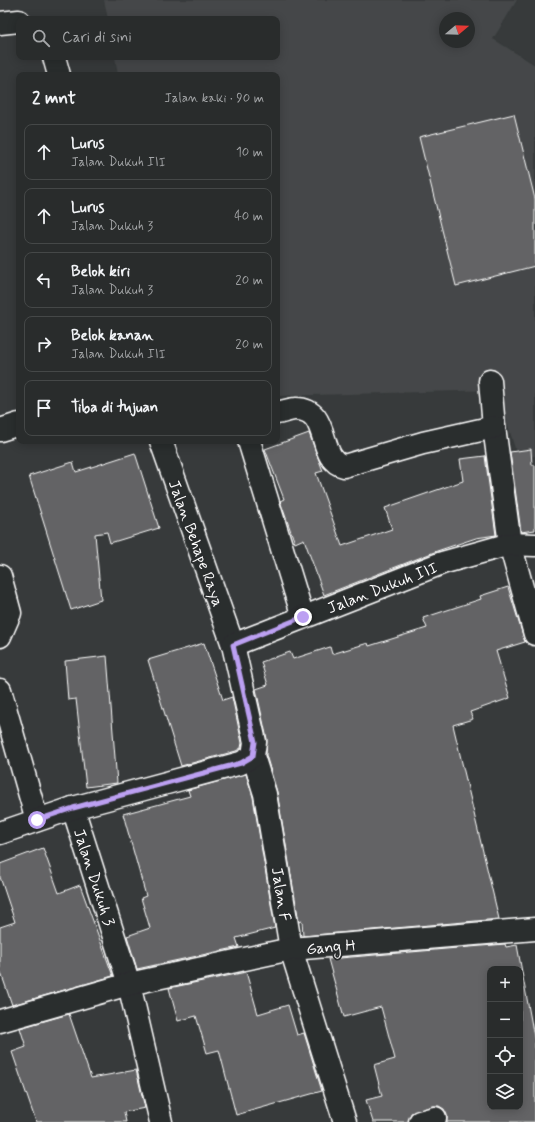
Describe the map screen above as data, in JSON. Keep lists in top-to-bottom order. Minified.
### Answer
{"streets":{"street":["Jalan Behape Raya","Jalan Dukuh III","Jalan Dukuh 3","Jalan F","Gang H"]},"crossings":[["Jalan Behape Raya","Jalan Dukuh III"],["Jalan Dukuh 3","Jalan F"],["Jalan Dukuh 3","Gang H"],["Jalan F","Gang H"]],"north":"right","page":{"search":"Cari di sini","heading":["2 mnt","Jalan kaki · 90 m"],"list":[["Lurus","Jalan Dukuh III","10 m"],["Lurus","Jalan Dukuh 3","40 m"],["Belok kiri","Jalan Dukuh 3","20 m"],["Belok kanan","Jalan Dukuh III","20 m"],"Tiba di tujuan"],"map_buttons":["+","−"]}}
